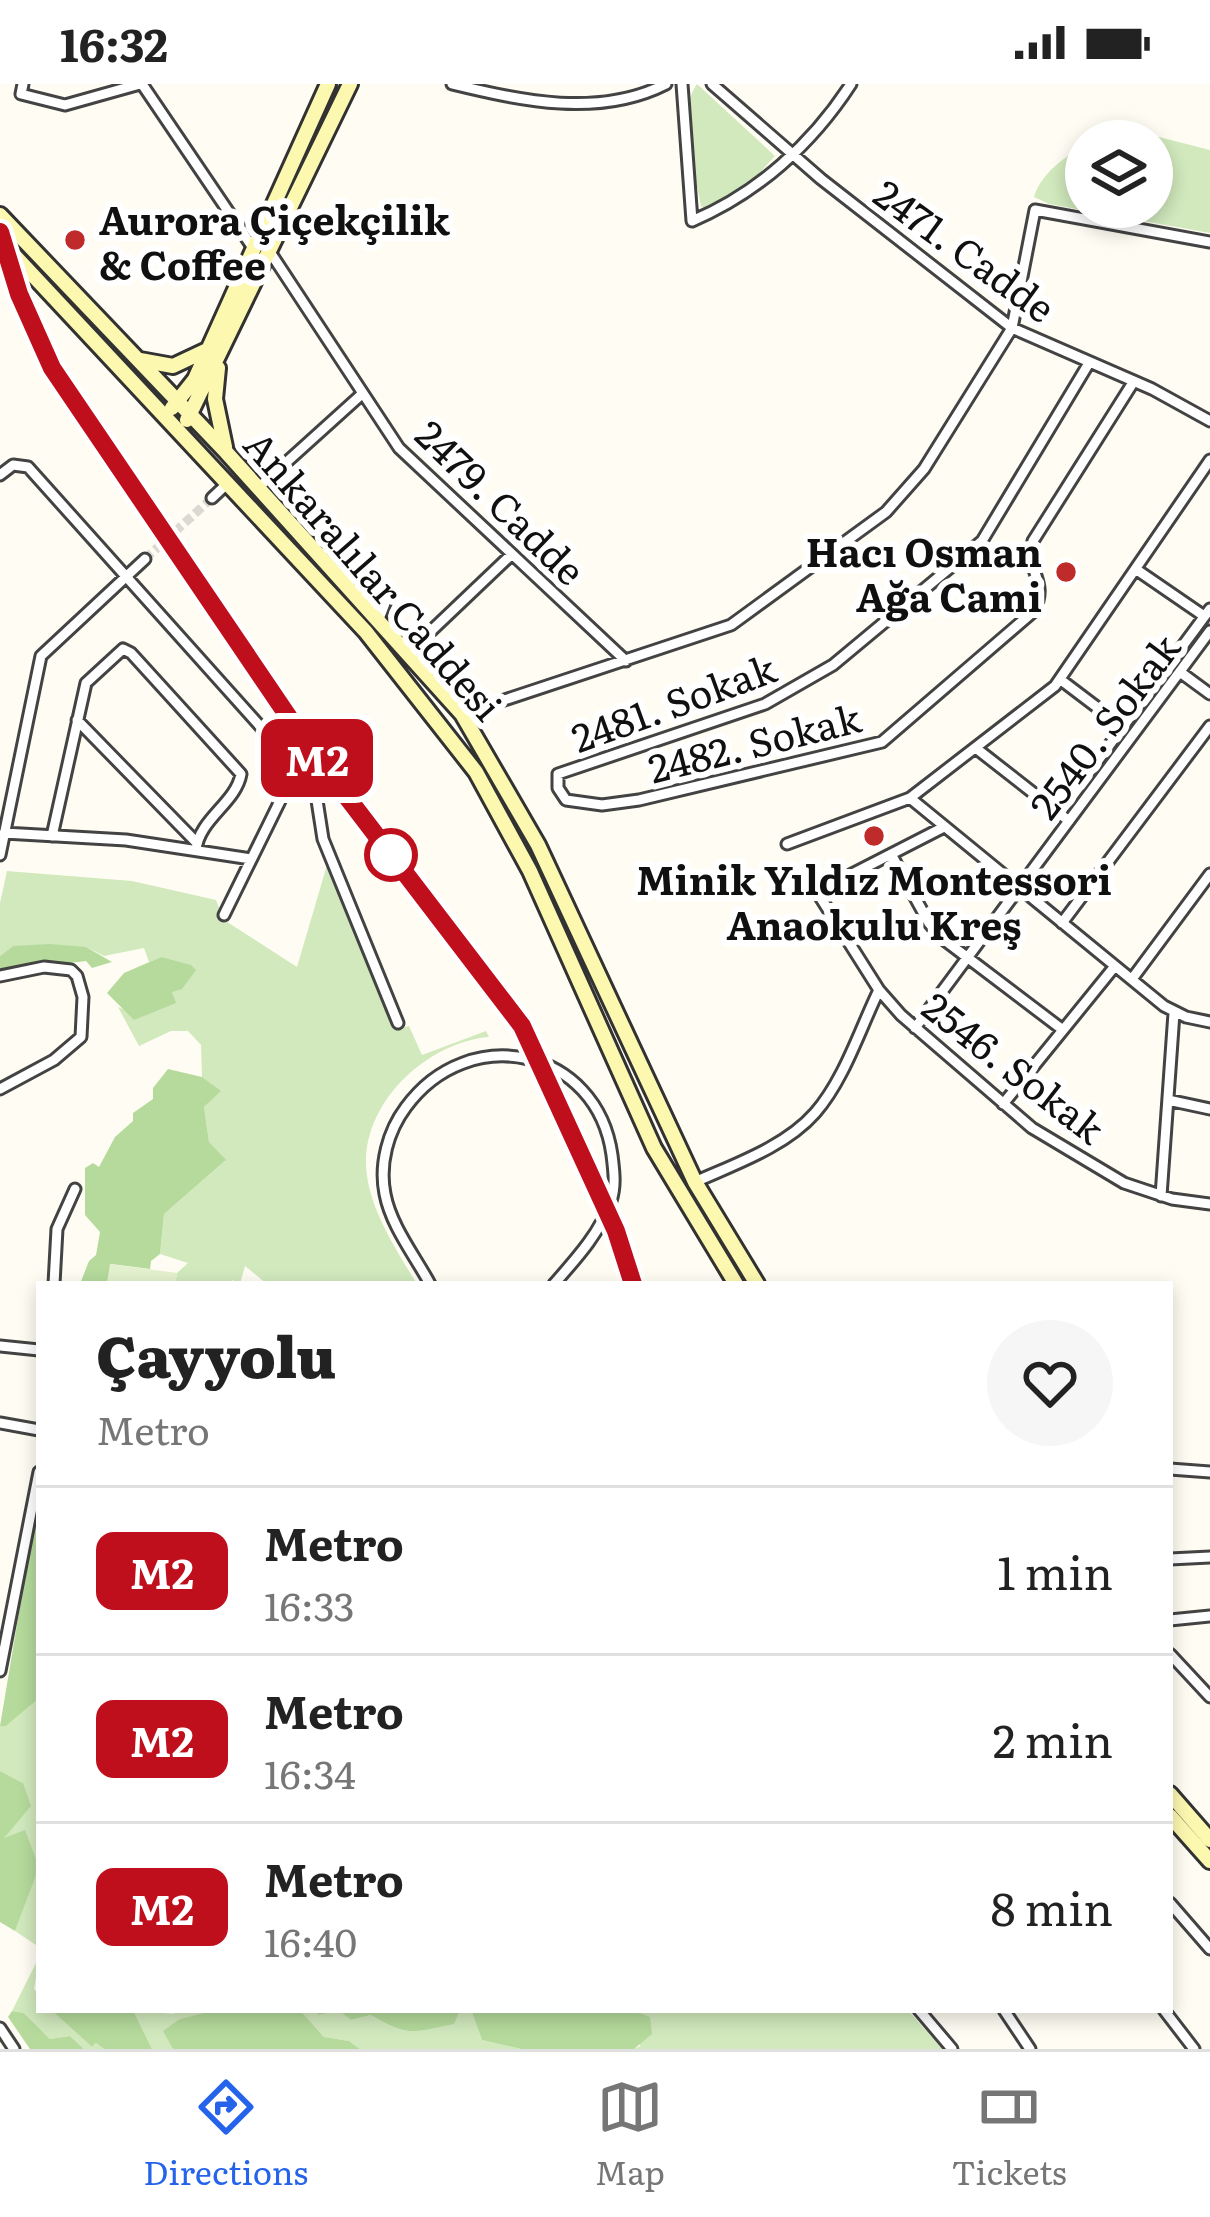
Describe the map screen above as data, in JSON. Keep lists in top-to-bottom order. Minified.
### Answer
{"streets":{"main road":["Ankaralılar Caddesi"],"street":["2471. Cadde","2479. Cadde","2481. Sokak","2540. Sokak","2482. Sokak","2546. Sokak"]},"crossings":[["2471. Cadde","2481. Sokak"],["2471. Cadde","2482. Sokak"],["2481. Sokak","2482. Sokak"],["2540. Sokak","2546. Sokak"]],"places":["Aurora Çiçekçilik & Coffee","Hacı Osman Ağa Cami","Minik Yıldız Montessori Anaokulu Kreş"],"lines":["metro line M2"],"page":{"status":"16:32","on_map":"M2","heading":["Çayyolu","Metro"],"list":[{"mark":"M2","name":"Metro","note":"16:33","value":"1 min"},{"mark":"M2","name":"Metro","note":"16:34","value":"2 min"},{"mark":"M2","name":"Metro","note":"16:40","value":"8 min"}],"tabs":["Directions","Map","Tickets"]}}
